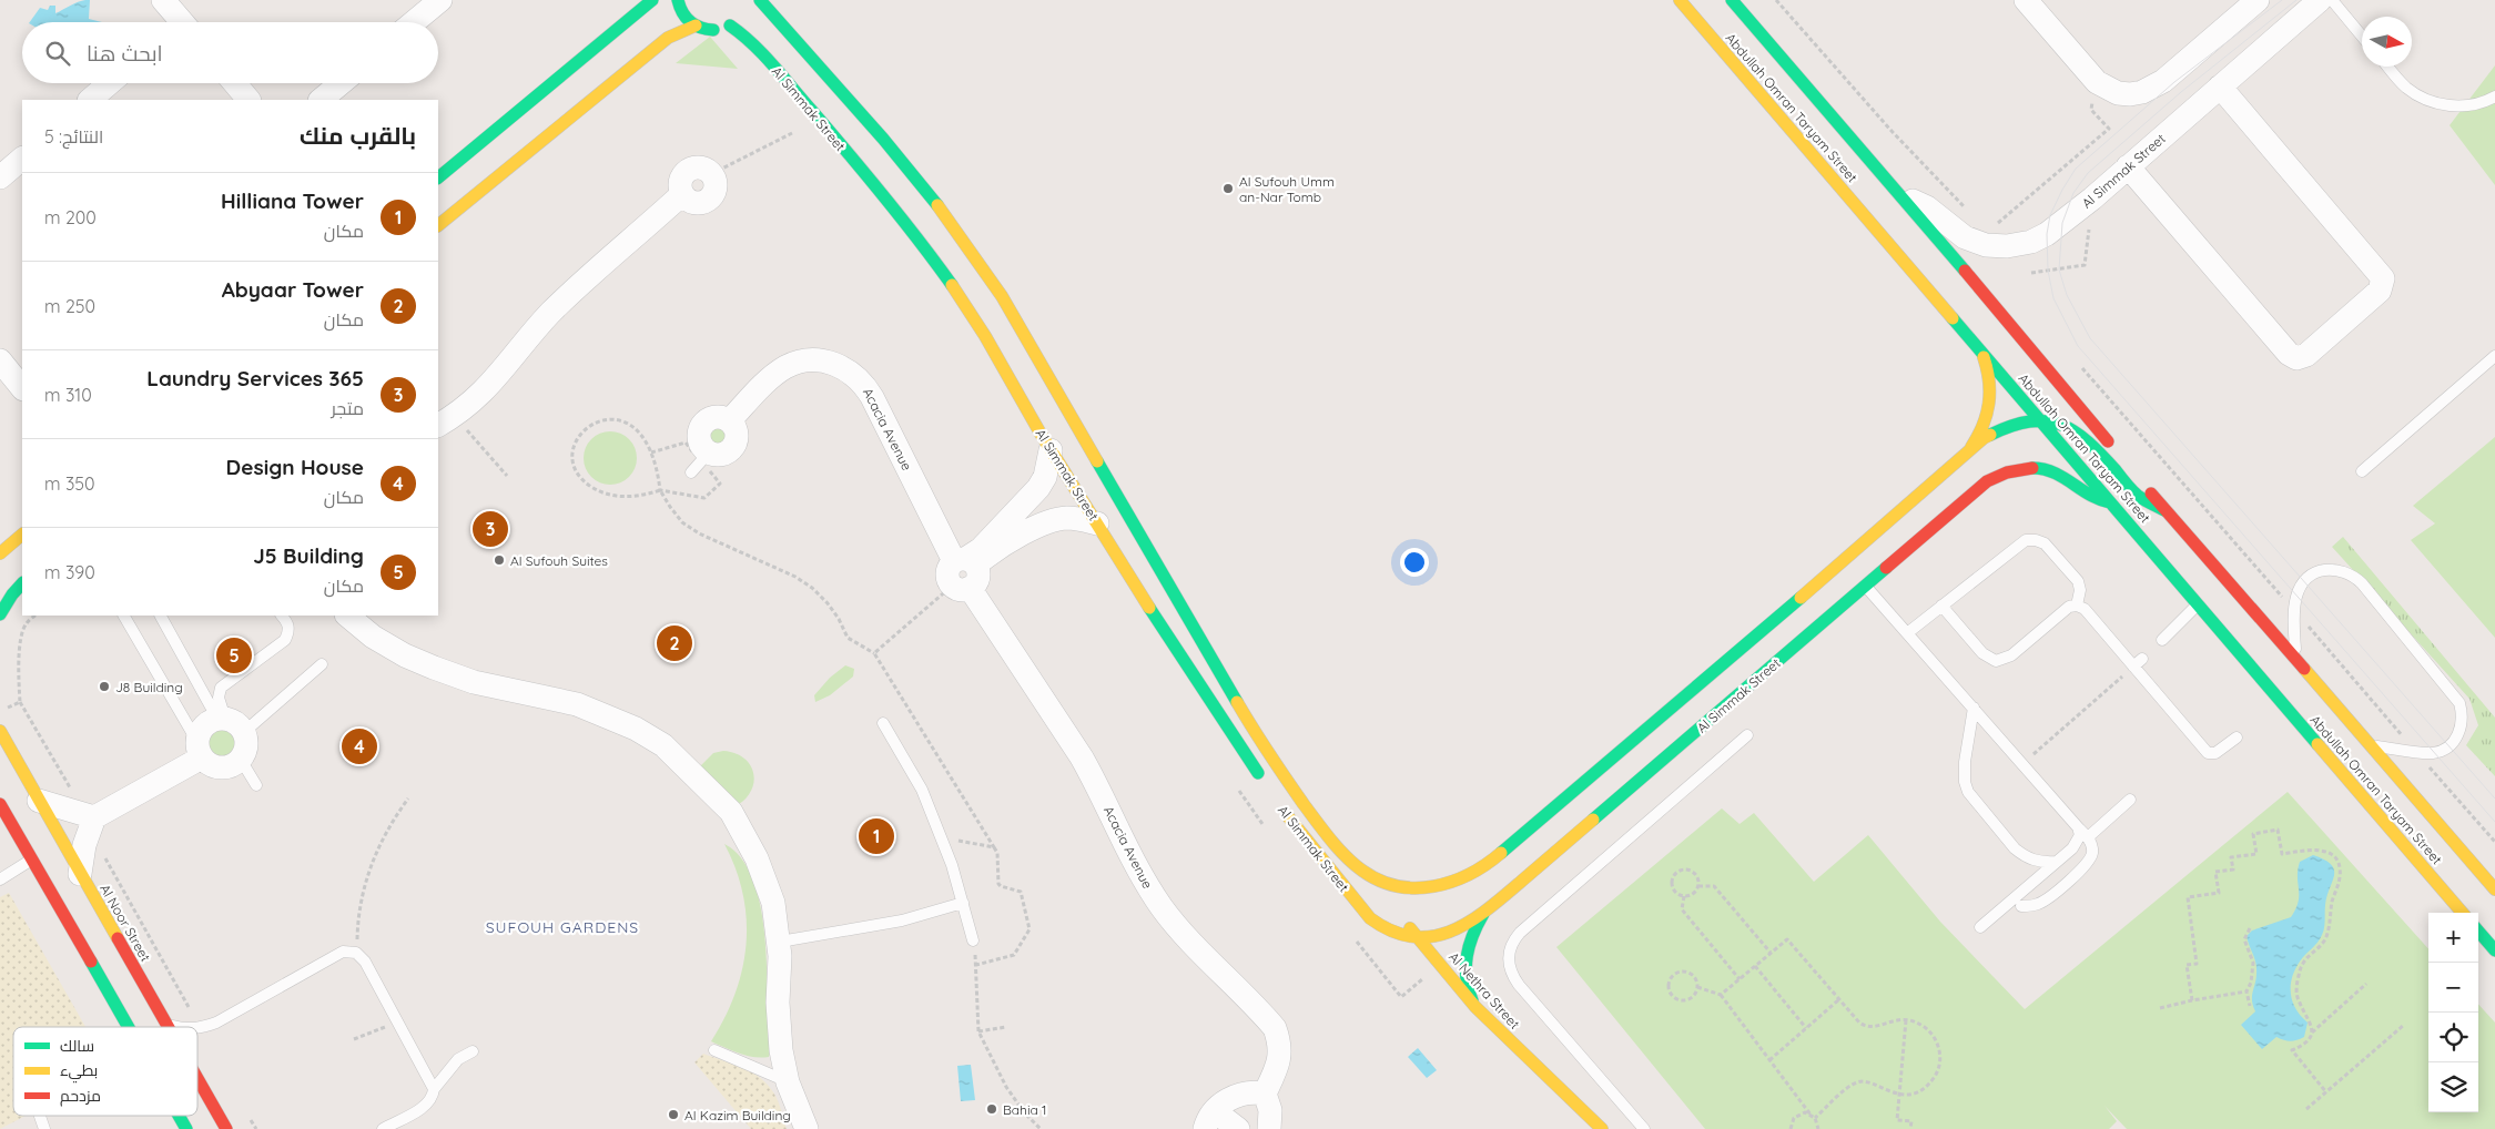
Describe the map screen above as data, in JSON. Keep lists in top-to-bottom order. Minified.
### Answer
{"streets":{"street":["Abdullah Omran Taryam Street","Al Simmak Street","Acacia Avenue","Al Noor Street","Al Nethra Street"]},"crossings":[["Abdullah Omran Taryam Street","Al Simmak Street"],["Al Simmak Street","Al Nethra Street"]],"districts":["SUFOUH GARDENS"],"places":["Al Sufouh Umm an-Nar Tomb","Al Sufouh Suites","J8 Building","Bahia 1","Al Kazim Building"],"legend":["سالك","بطيء","مزدحم"],"north":"right","page":{"search":"ابحث هنا","heading":["بالقرب منك","النتائج: 5"],"list":[{"mark":"1","name":"Hilliana Tower","note":"مكان","value":"200 m"},{"mark":"2","name":"Abyaar Tower","note":"مكان","value":"250 m"},{"mark":"3","name":"365 Laundry Services","note":"متجر","value":"310 m"},{"mark":"4","name":"Design House","note":"مكان","value":"350 m"},{"mark":"5","name":"J5 Building","note":"مكان","value":"390 m"}],"pins":["3","2","5","4","1"],"map_buttons":["+","−"]}}
